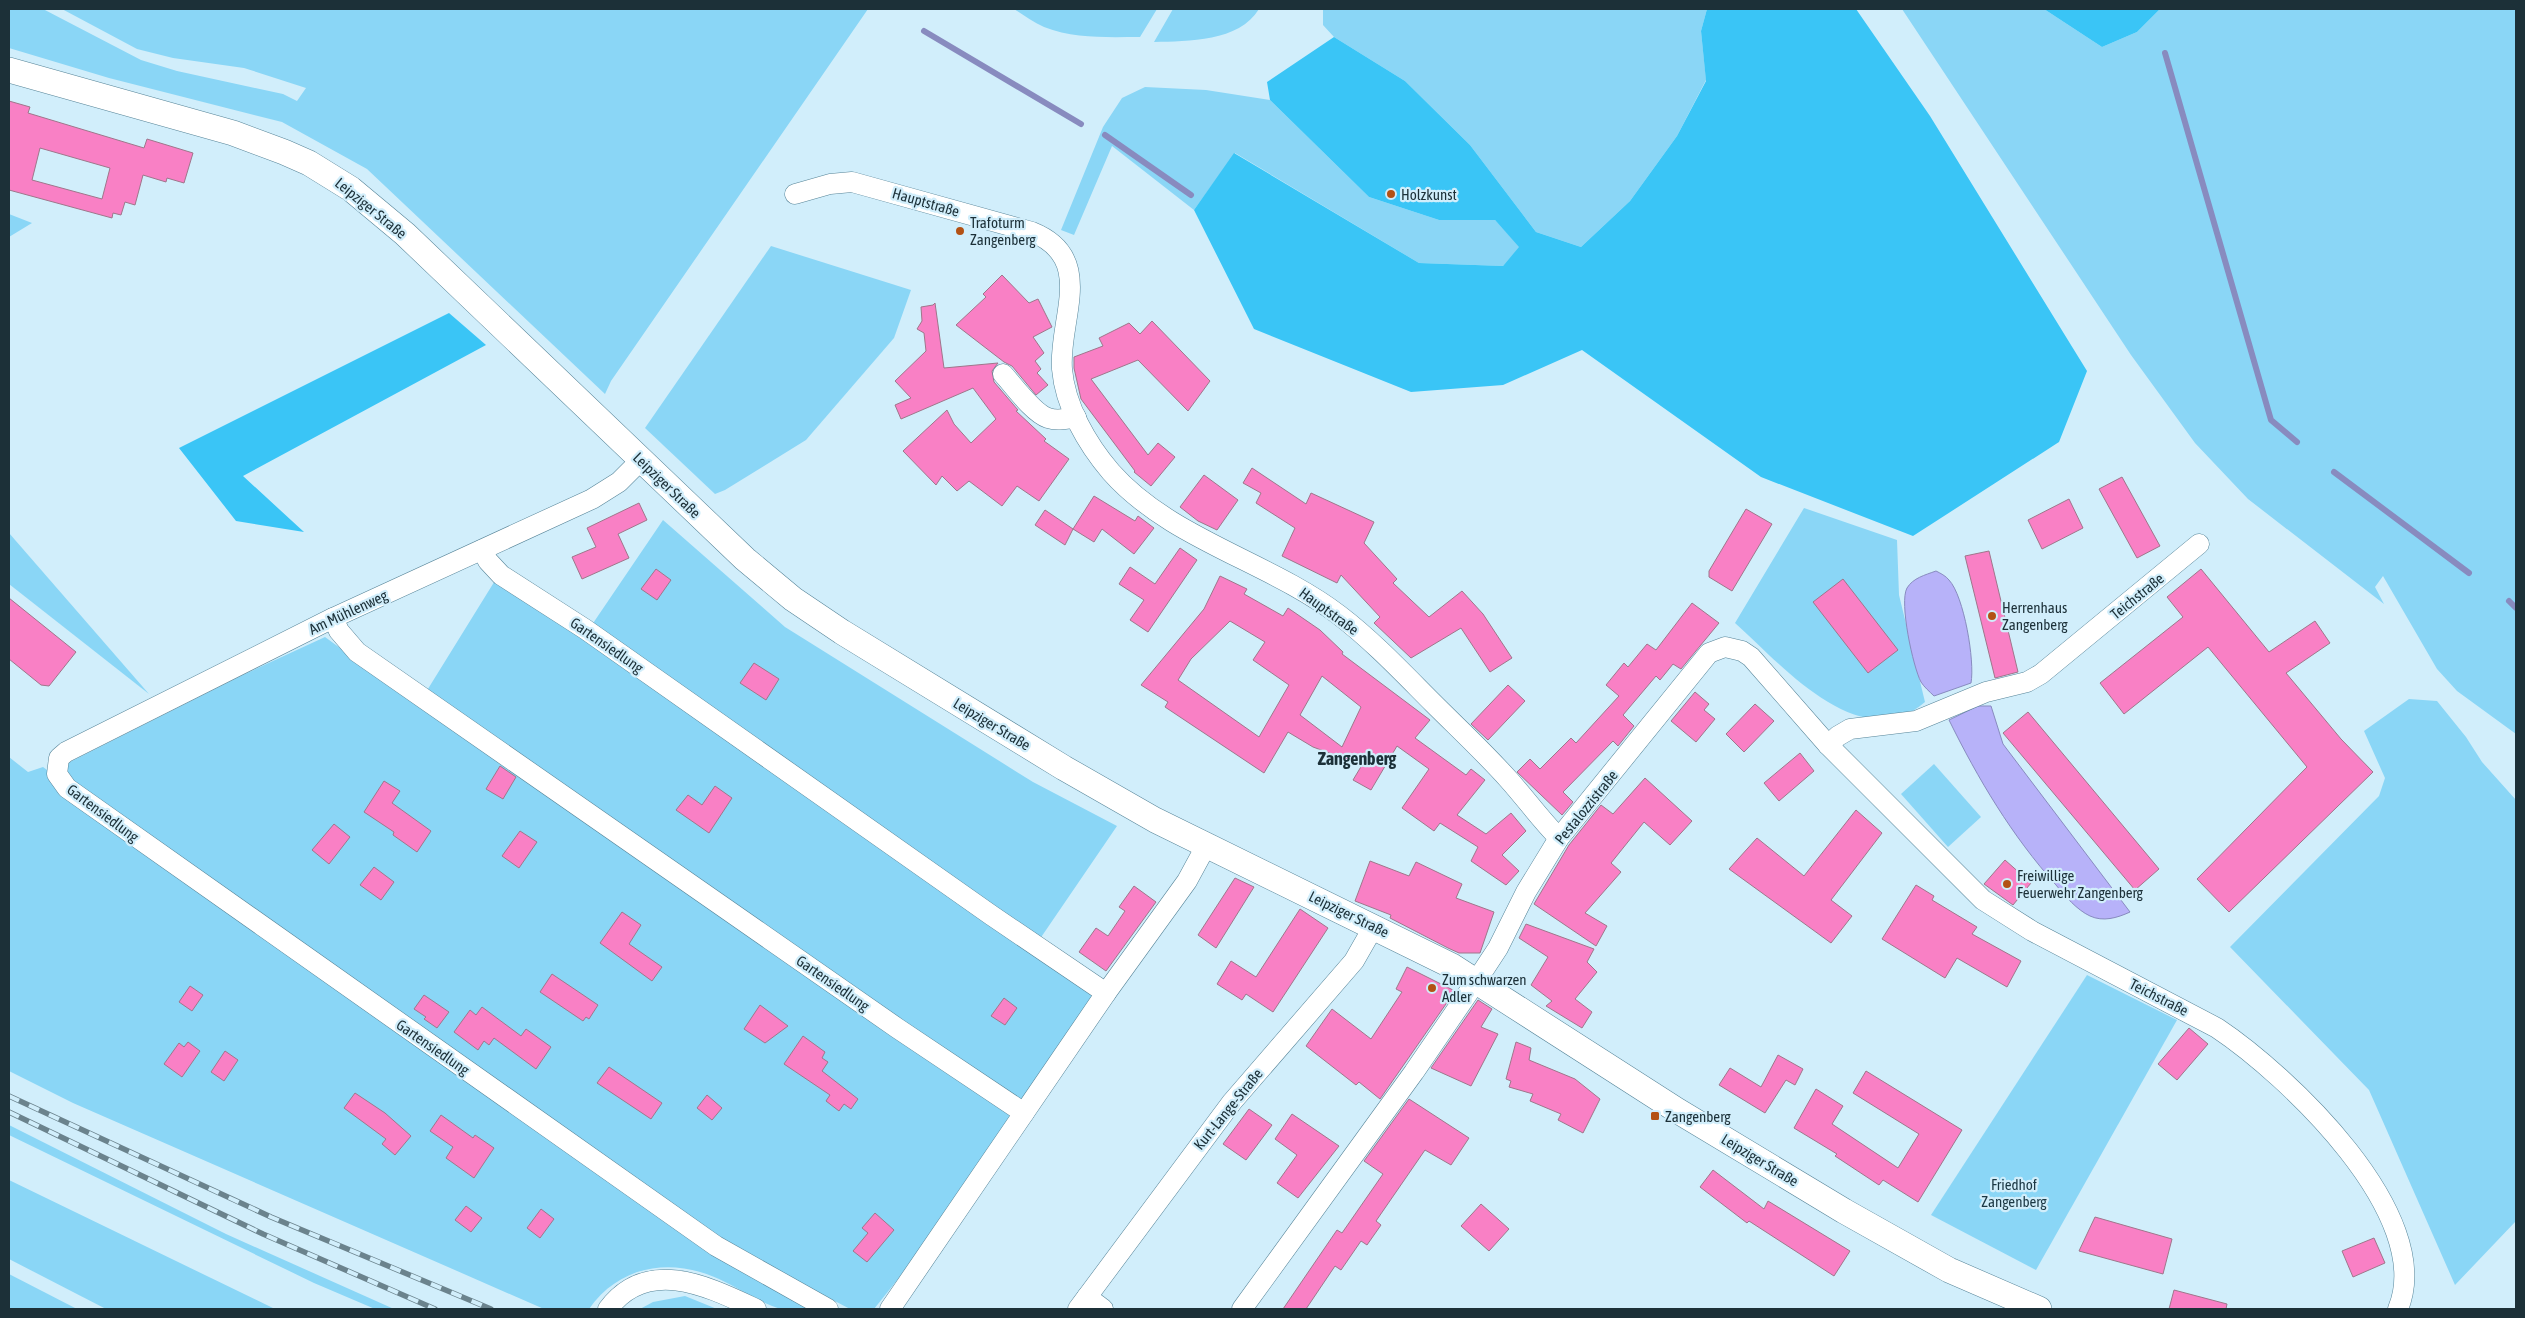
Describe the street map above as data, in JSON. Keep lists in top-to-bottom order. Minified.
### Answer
{"streets":{"street":["Hauptstraße","Leipziger Straße","Teichstraße","Am Mühlenweg","Gartensiedlung","Pestalozzistraße","Kurt-Lange-Straße"]},"crossings":[["Hauptstraße","Pestalozzistraße"],["Leipziger Straße","Am Mühlenweg"],["Leipziger Straße","Pestalozzistraße"],["Leipziger Straße","Kurt-Lange-Straße"],["Teichstraße","Pestalozzistraße"],["Am Mühlenweg","Gartensiedlung"]],"districts":["Zangenberg"],"parks":["Friedhof Zangenberg"],"places":{"other":["Holzkunst","Trafoturm Zangenberg","Herrenhaus Zangenberg","Freiwillige Feuerwehr Zangenberg","Zum schwarzen Adler"],"transit":["Zangenberg"]}}
